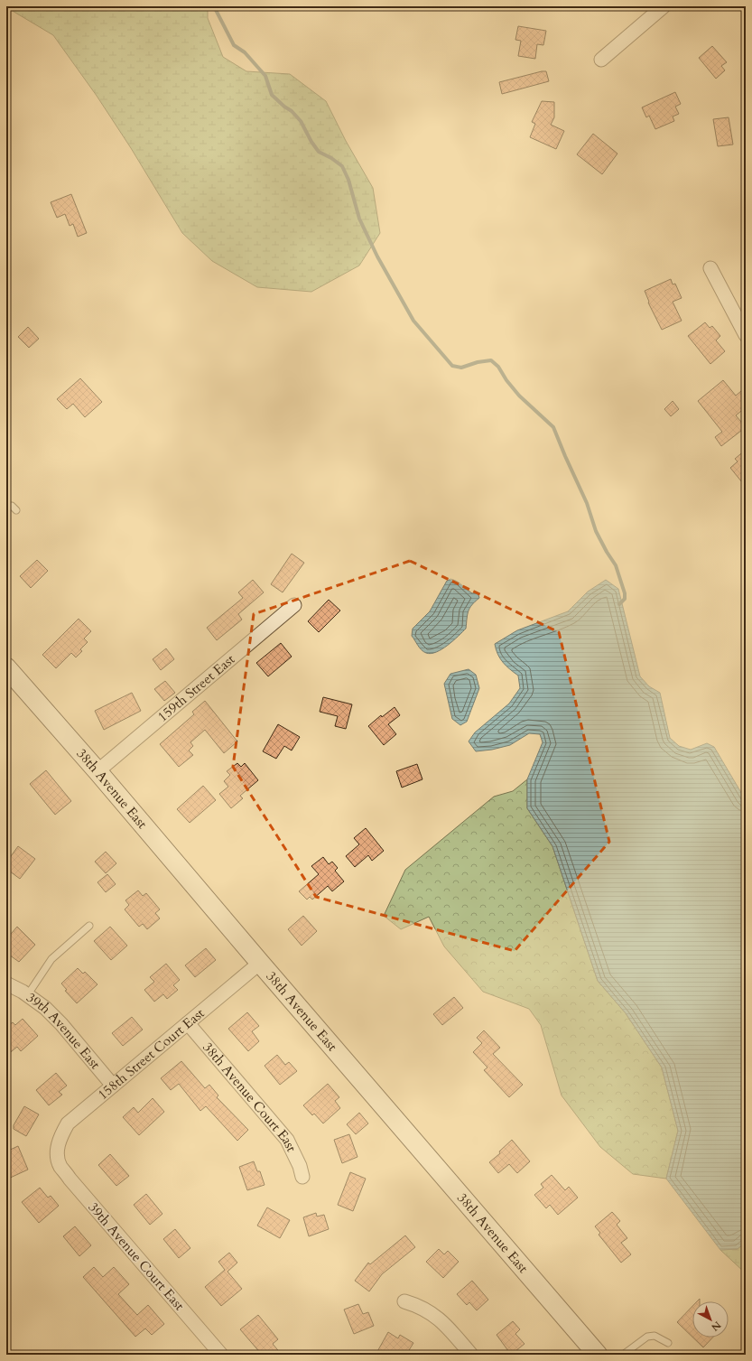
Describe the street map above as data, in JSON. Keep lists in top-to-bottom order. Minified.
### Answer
{"streets":{"street":["159th Street East","38th Avenue East","39th Avenue East","158th Street Court East","38th Avenue Court East","39th Avenue Court East"]},"crossings":[["159th Street East","38th Avenue East"],["38th Avenue East","158th Street Court East"],["39th Avenue East","158th Street Court East"],["158th Street Court East","38th Avenue Court East"],["158th Street Court East","39th Avenue Court East"]],"north":"bottom right"}
